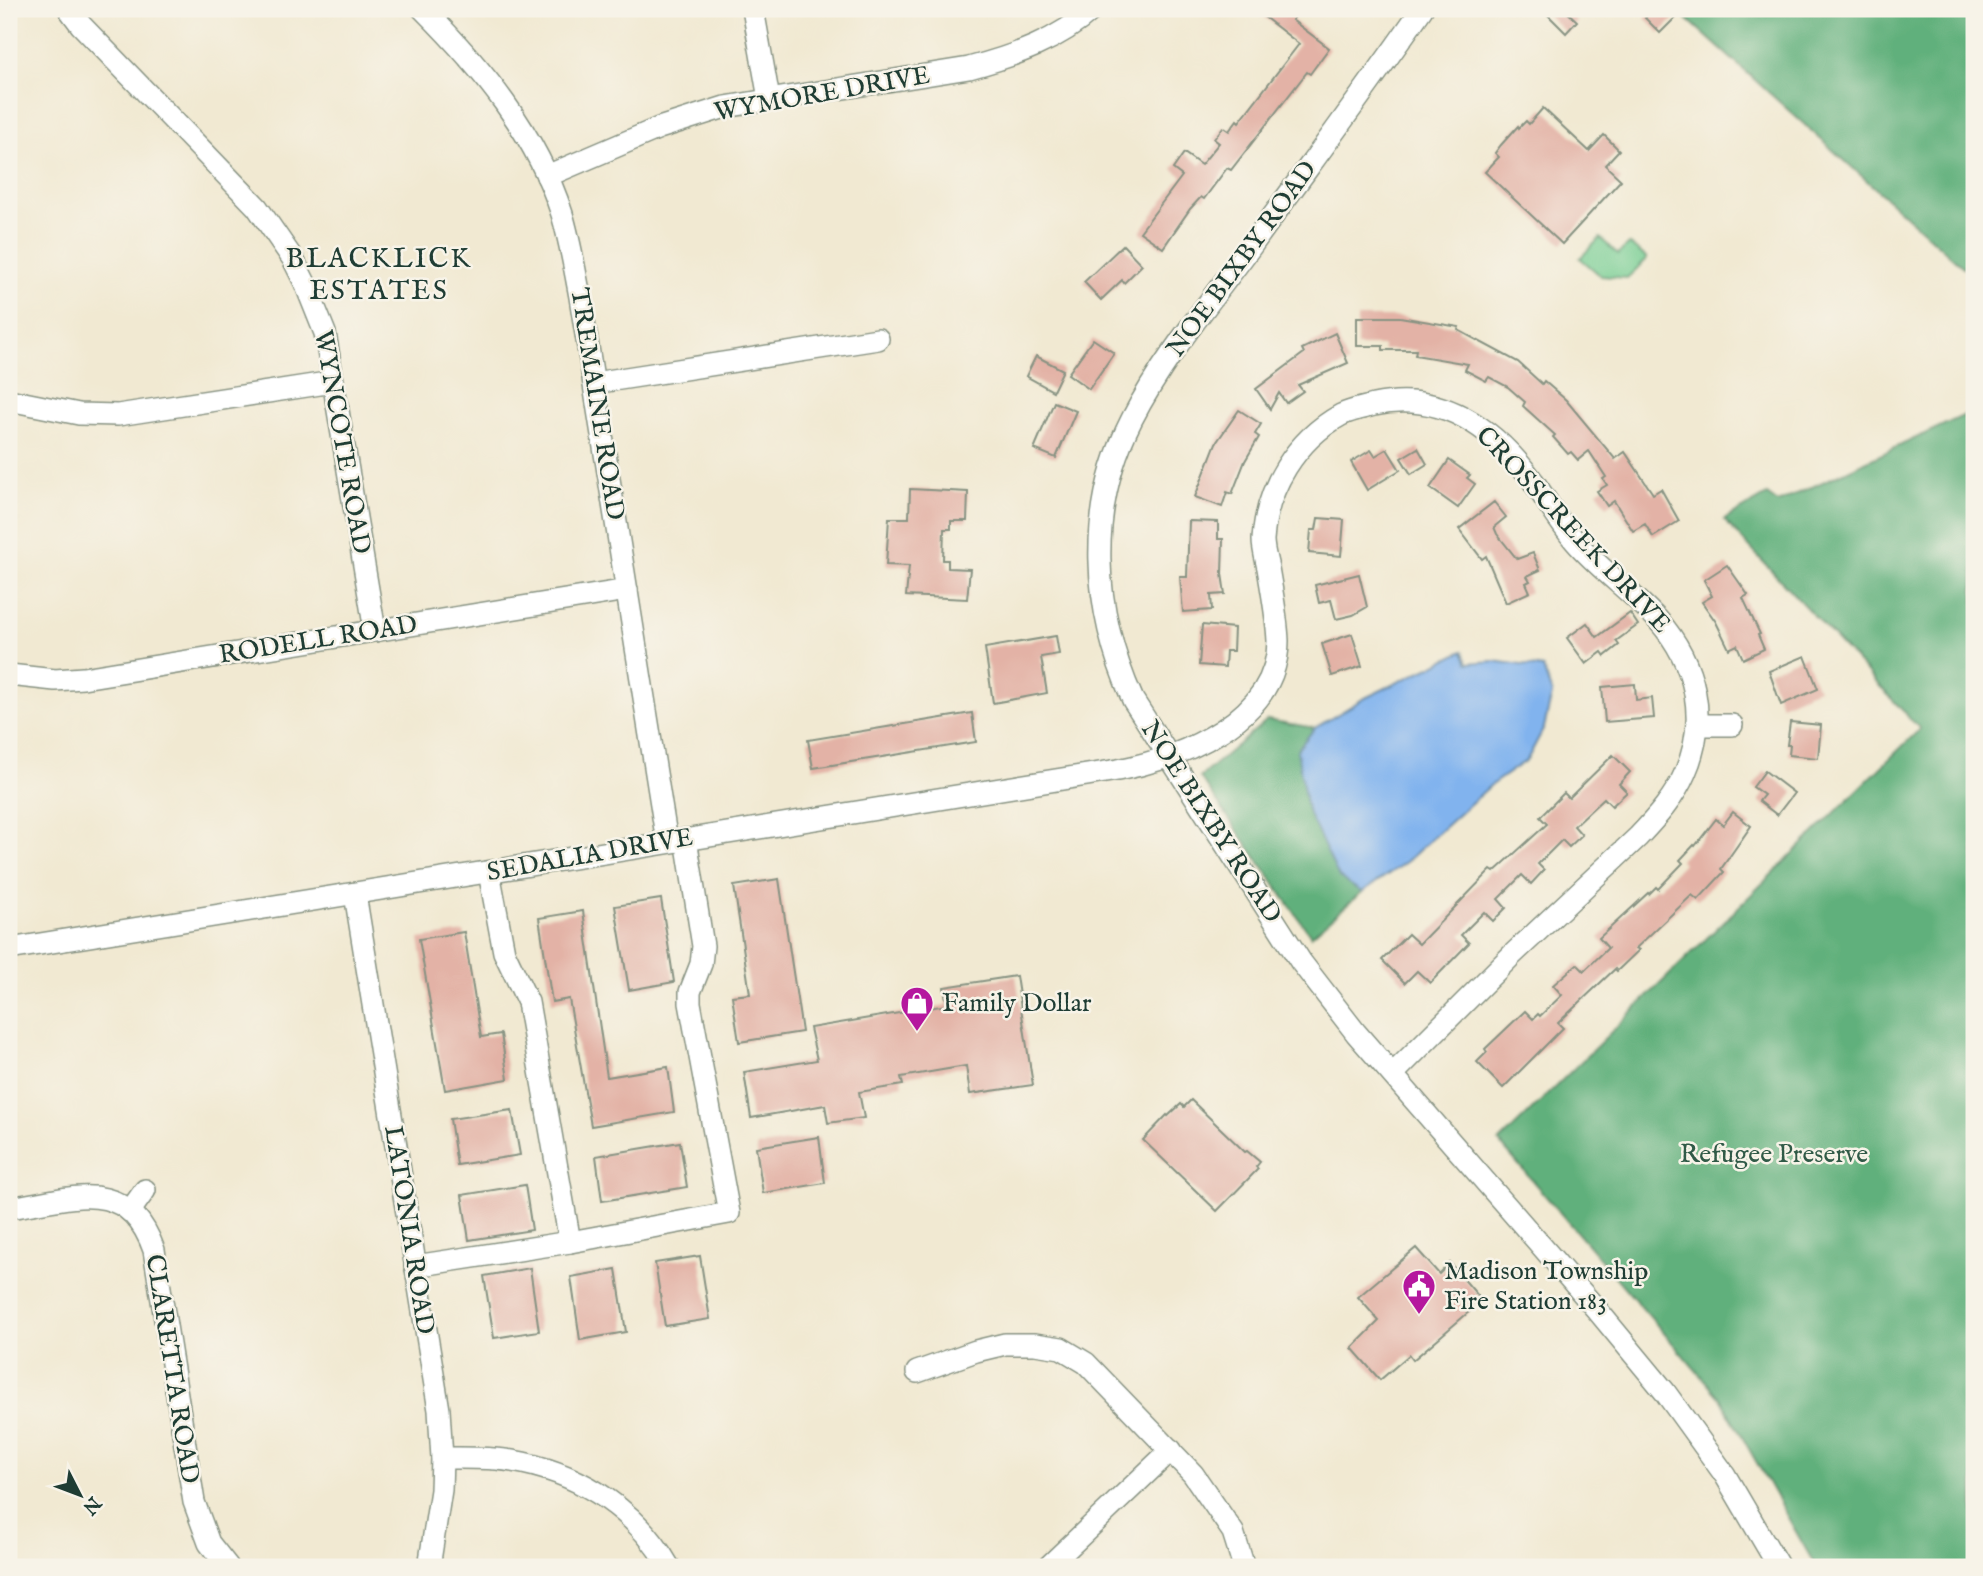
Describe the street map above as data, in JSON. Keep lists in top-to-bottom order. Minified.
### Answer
{"streets":{"street":["WYMORE DRIVE","NOE BIXBY ROAD","TREMAINE ROAD","WYNCOTE ROAD","CROSSCREEK DRIVE","RODELL ROAD","SEDALIA DRIVE","LATONIA ROAD","CLARETTA ROAD"]},"crossings":[["WYMORE DRIVE","TREMAINE ROAD"],["NOE BIXBY ROAD","CROSSCREEK DRIVE"],["NOE BIXBY ROAD","SEDALIA DRIVE"],["TREMAINE ROAD","RODELL ROAD"],["TREMAINE ROAD","SEDALIA DRIVE"],["WYNCOTE ROAD","RODELL ROAD"],["CROSSCREEK DRIVE","SEDALIA DRIVE"],["SEDALIA DRIVE","LATONIA ROAD"]],"districts":["BLACKLICK ESTATES"],"parks":["Refugee Preserve"],"places":{"shop":["Family Dollar"],"public building":["Madison Township Fire Station 183"]},"north":"bottom right"}
